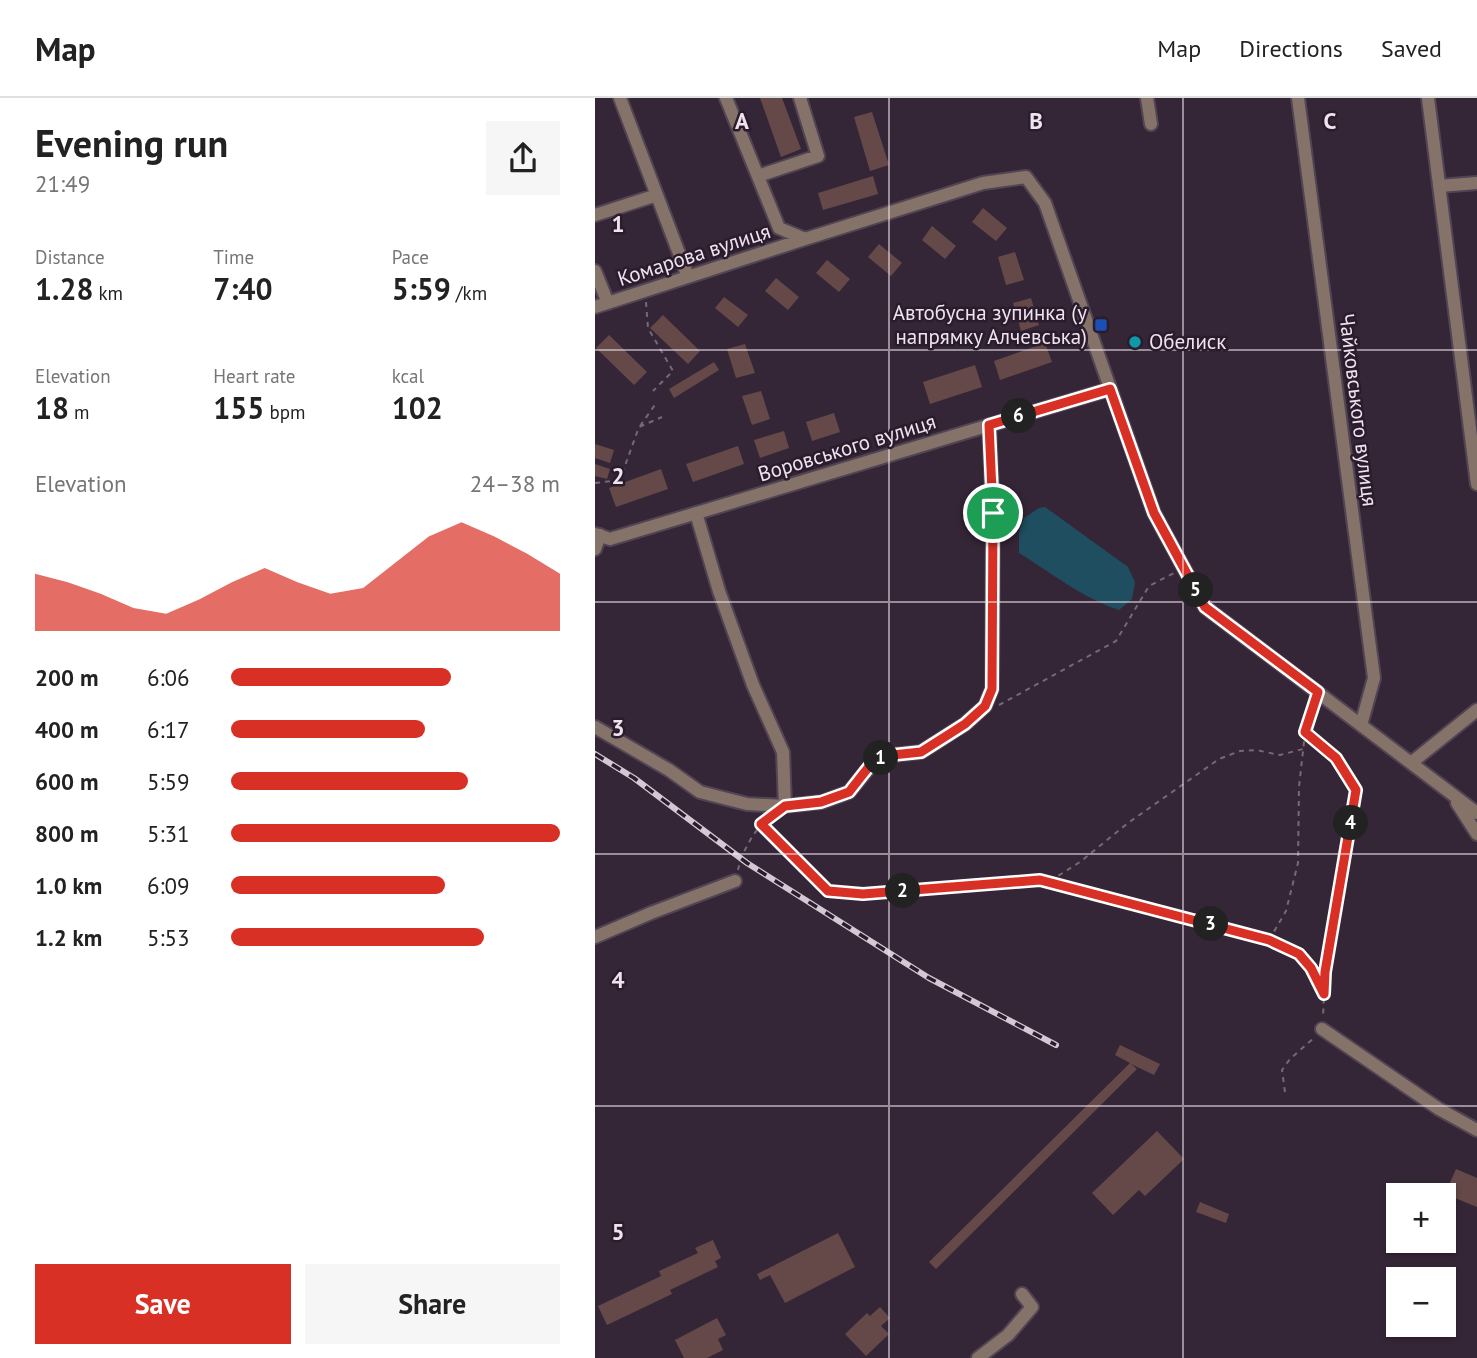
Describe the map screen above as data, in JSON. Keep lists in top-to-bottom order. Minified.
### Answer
{"streets":{"street":["Комарова вулиця","Чайковського вулиця","Воровського вулиця"]},"crossings":[["Комарова вулиця","Воровського вулиця"]],"places":{"transit":["Автобусна зупинка (у напрямку Алчевська)"],"other":["Обелиск"]},"page":{"header":"Map","nav":["Map","Directions","Saved"],"heading":["Evening run","21:49"],"stats":[["Distance","1.28 km"],["Time","7:40"],["Pace","5:59 /km"],["Elevation","18 m"],["Heart rate","155 bpm"],["kcal","102"]],"pins":["6","5","1","4","2","3"],"chart":["Elevation","24–38 m"],"list":[{"name":"200 m","note":"6:06"},{"name":"400 m","note":"6:17"},{"name":"600 m","note":"5:59"},{"name":"800 m","note":"5:31"},{"name":"1.0 km","note":"6:09"},{"name":"1.2 km","note":"5:53"}],"map_buttons":["+","−"],"buttons":["Save","Share"]},"grid":{"columns":["A","B","C"],"rows":["1","2","3","4","5"]}}
